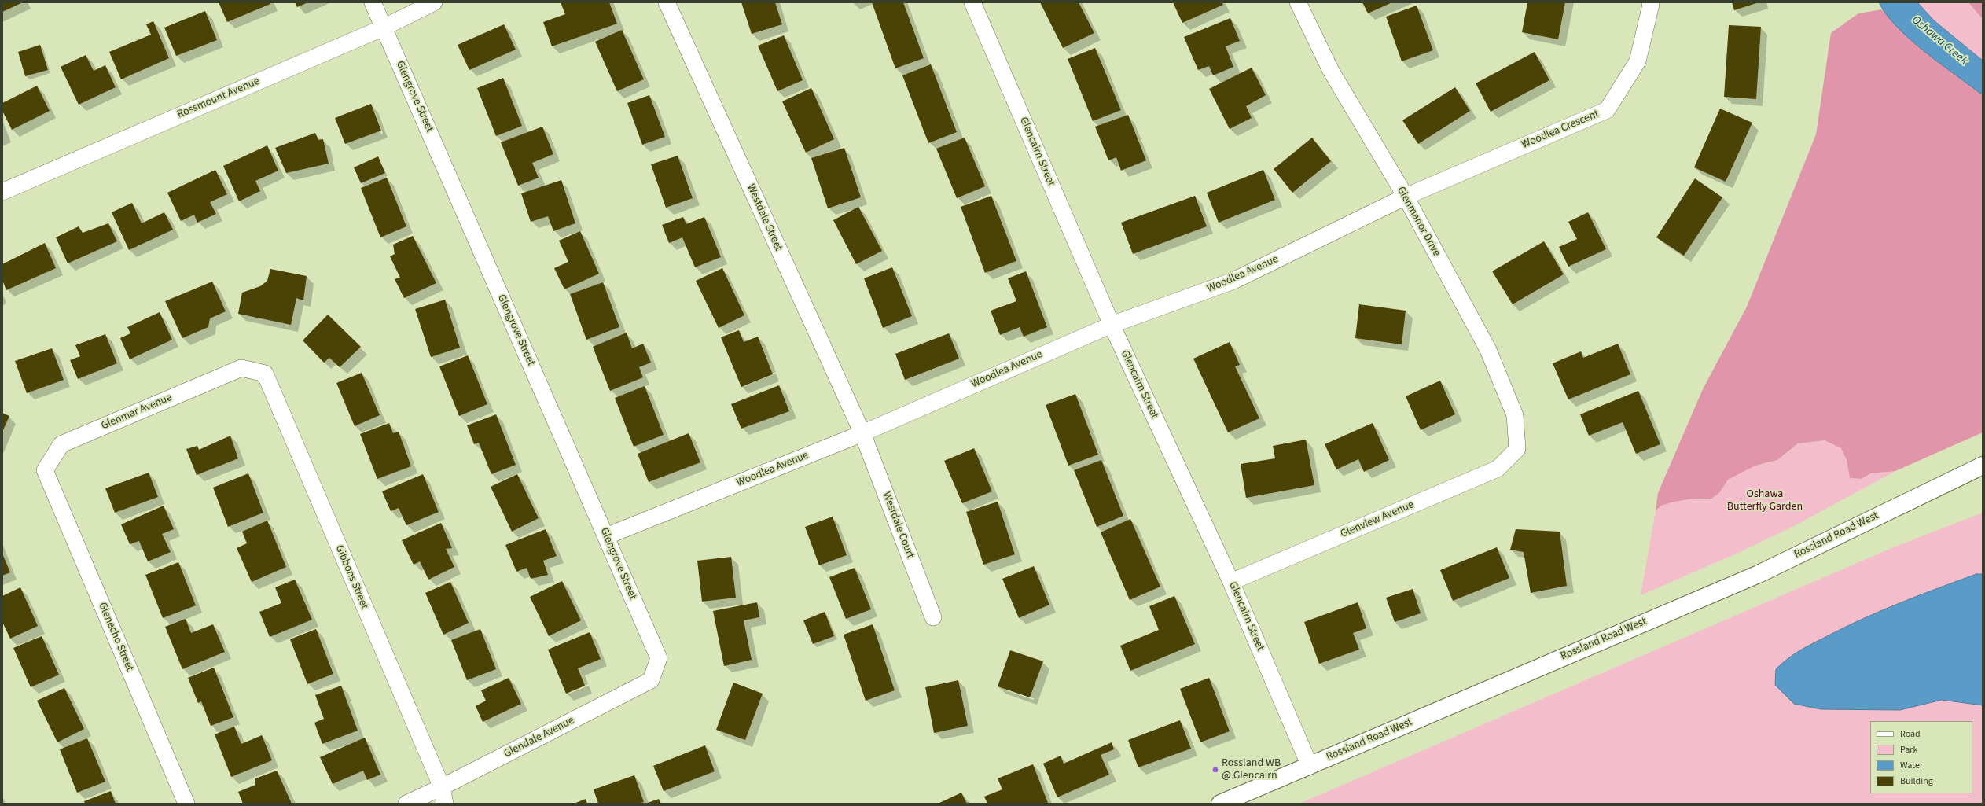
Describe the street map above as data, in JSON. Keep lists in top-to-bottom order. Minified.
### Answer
{"streets":{"main road":["Rossland Road West"],"street":["Glengrove Street","Rossmount Avenue","Woodlea Crescent","Glencairn Street","Westdale Street","Glenmanor Drive","Woodlea Avenue","Glenmar Avenue","Glenview Avenue","Westdale Court","Gibbons Street","Glenecho Street","Glendale Avenue"]},"crossings":[["Glengrove Street","Rossmount Avenue"],["Glengrove Street","Woodlea Avenue"],["Glengrove Street","Glendale Avenue"],["Woodlea Crescent","Glenmanor Drive"],["Woodlea Crescent","Woodlea Avenue"],["Glencairn Street","Woodlea Avenue"],["Glencairn Street","Glenview Avenue"],["Glencairn Street","Rossland Road West"],["Westdale Street","Woodlea Avenue"],["Westdale Street","Westdale Court"],["Glenmanor Drive","Woodlea Avenue"],["Glenmanor Drive","Glenview Avenue"],["Woodlea Avenue","Westdale Court"],["Glenmar Avenue","Gibbons Street"],["Glenmar Avenue","Glenecho Street"],["Gibbons Street","Glendale Avenue"]],"water":["Oshawa Creek"],"parks":["Oshawa Butterfly Garden"],"places":["Rossland WB @ Glencairn"],"legend":["Road","Park","Water","Building"]}
